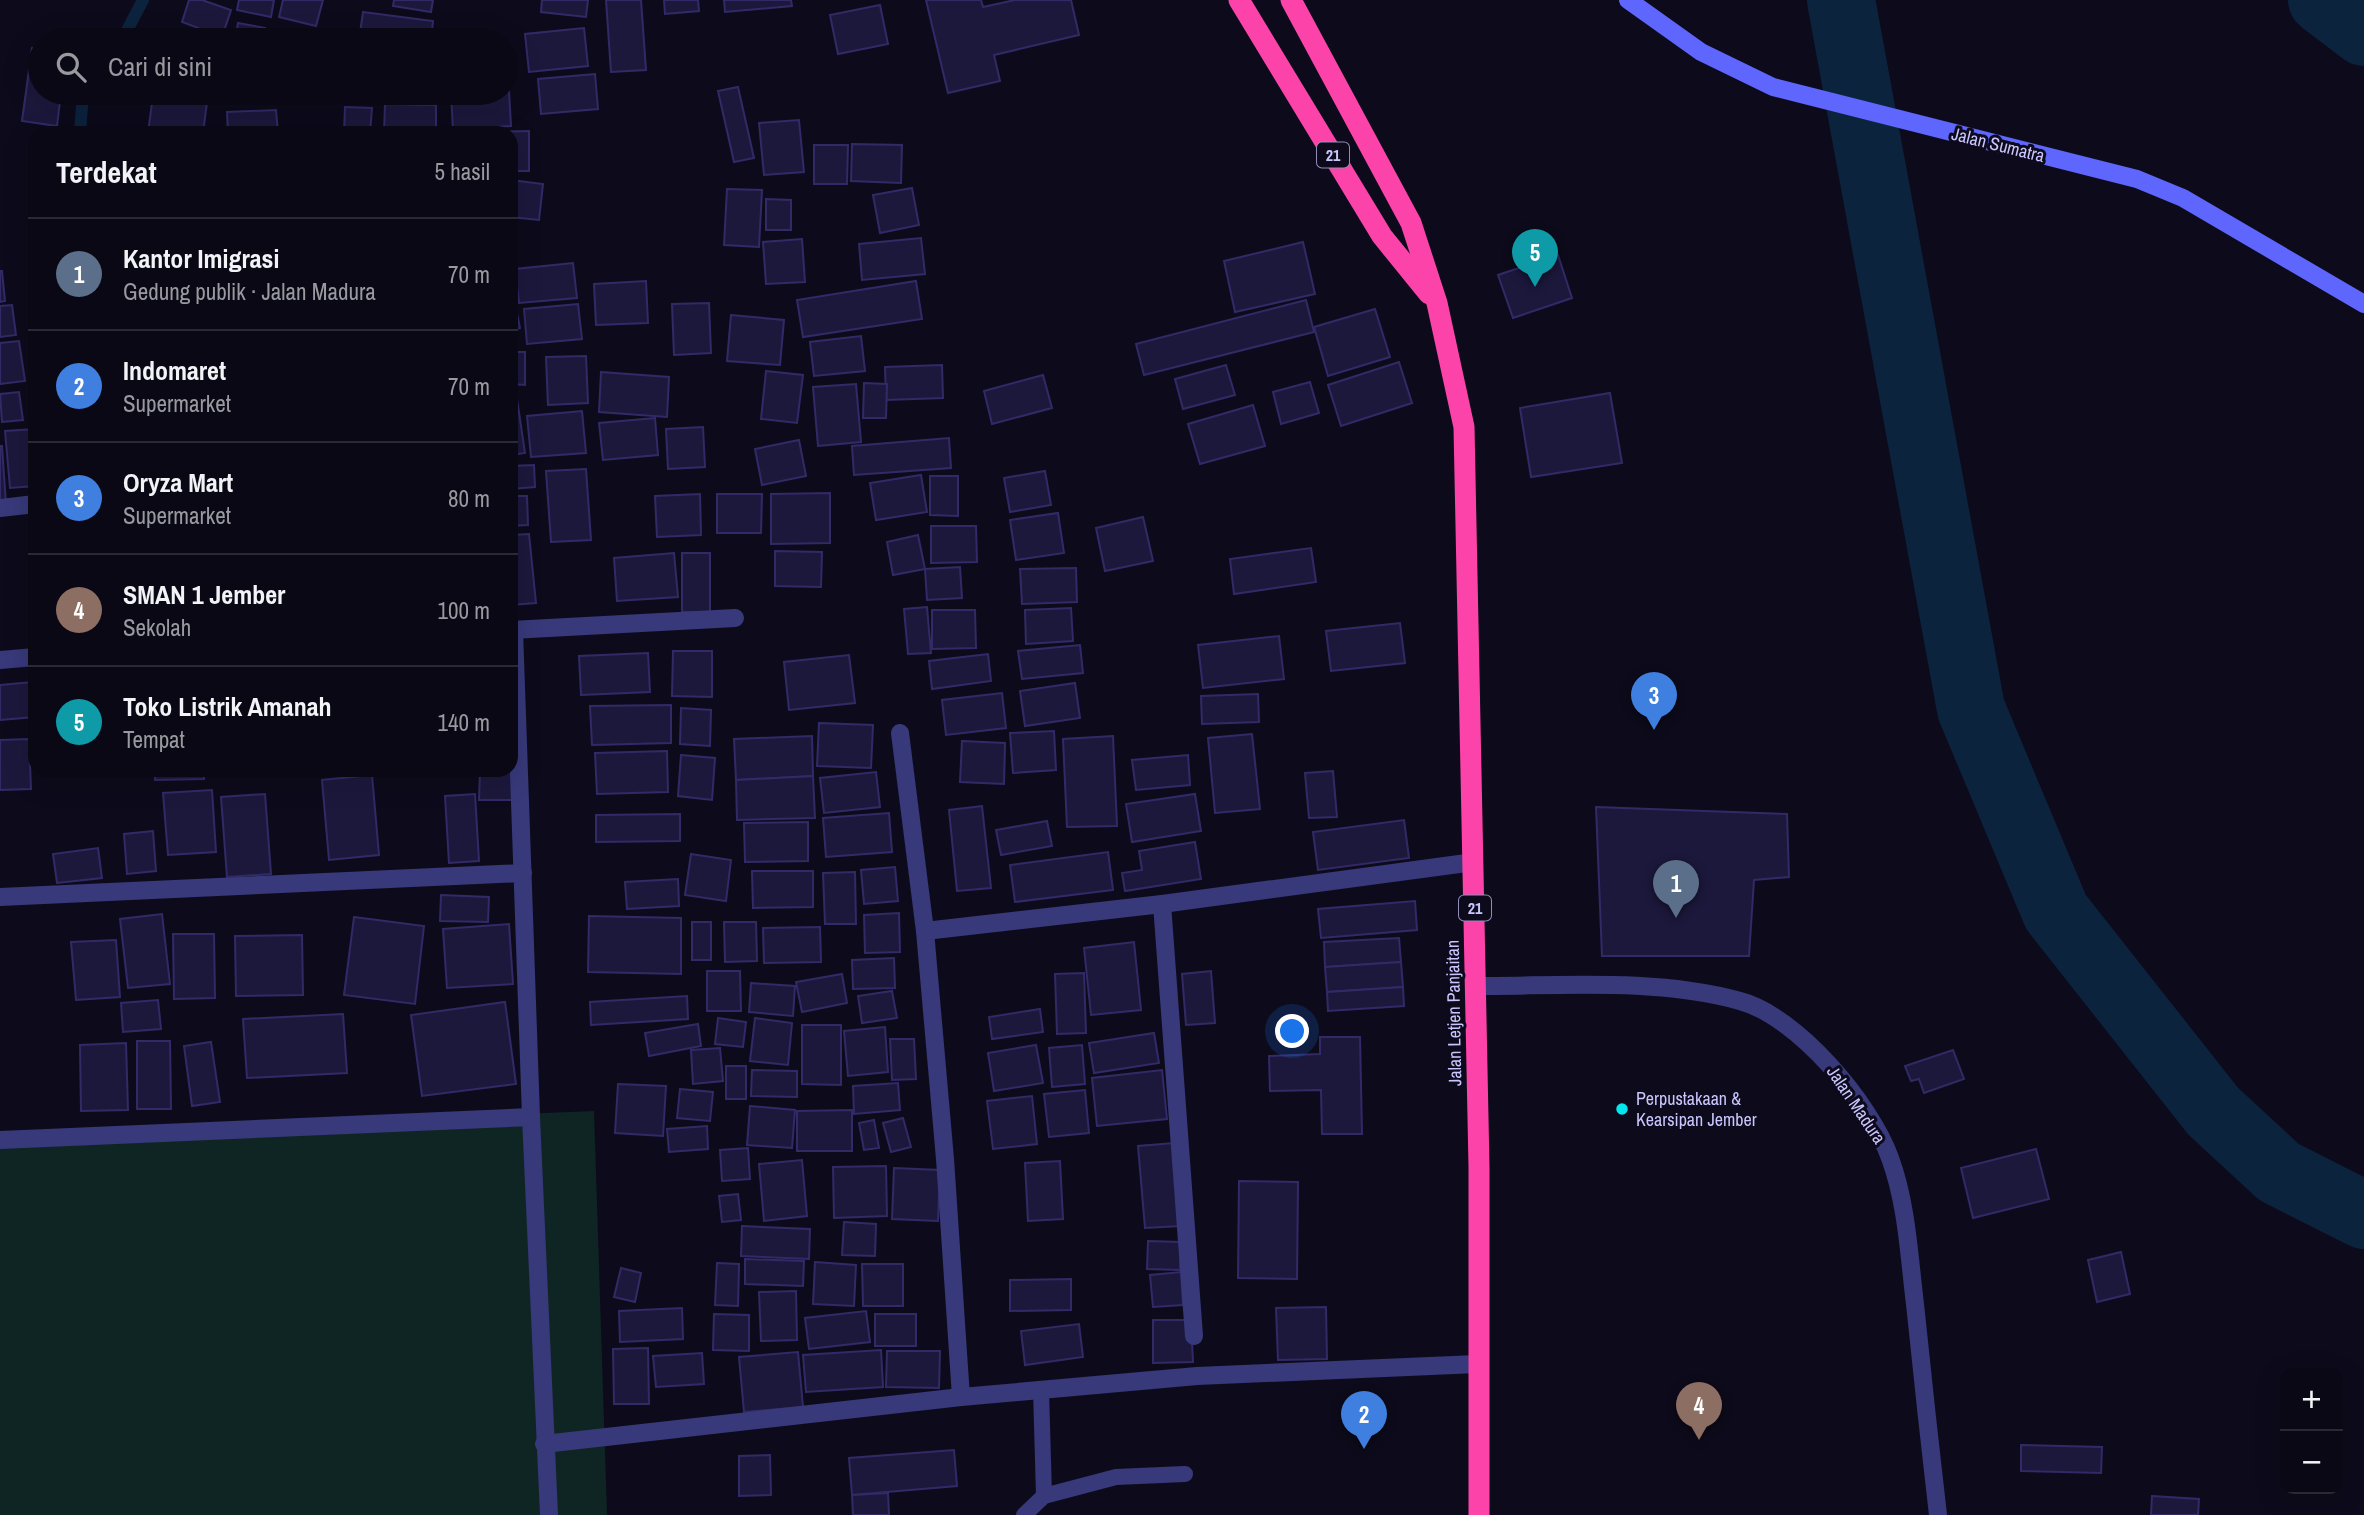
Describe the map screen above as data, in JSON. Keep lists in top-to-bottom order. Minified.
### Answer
{"streets":{"highway":["21","Jalan Letjen Panjaitan"],"main road":["Jalan Sumatra"],"street":["Jalan Madura"]},"crossings":[["21","Jalan Letjen Panjaitan"],["Jalan Letjen Panjaitan","Jalan Madura"]],"places":["Perpustakaan & Kearsipan Jember"],"page":{"search":"Cari di sini","heading":["Terdekat","5 hasil"],"list":[{"mark":"1","name":"Kantor Imigrasi","note":"Gedung publik · Jalan Madura","value":"70 m"},{"mark":"2","name":"Indomaret","note":"Supermarket","value":"70 m"},{"mark":"3","name":"Oryza Mart","note":"Supermarket","value":"80 m"},{"mark":"4","name":"SMAN 1 Jember","note":"Sekolah","value":"100 m"},{"mark":"5","name":"Toko Listrik Amanah","note":"Tempat","value":"140 m"}],"pins":["5","3","1","4","2"],"map_buttons":["+","−"]}}
